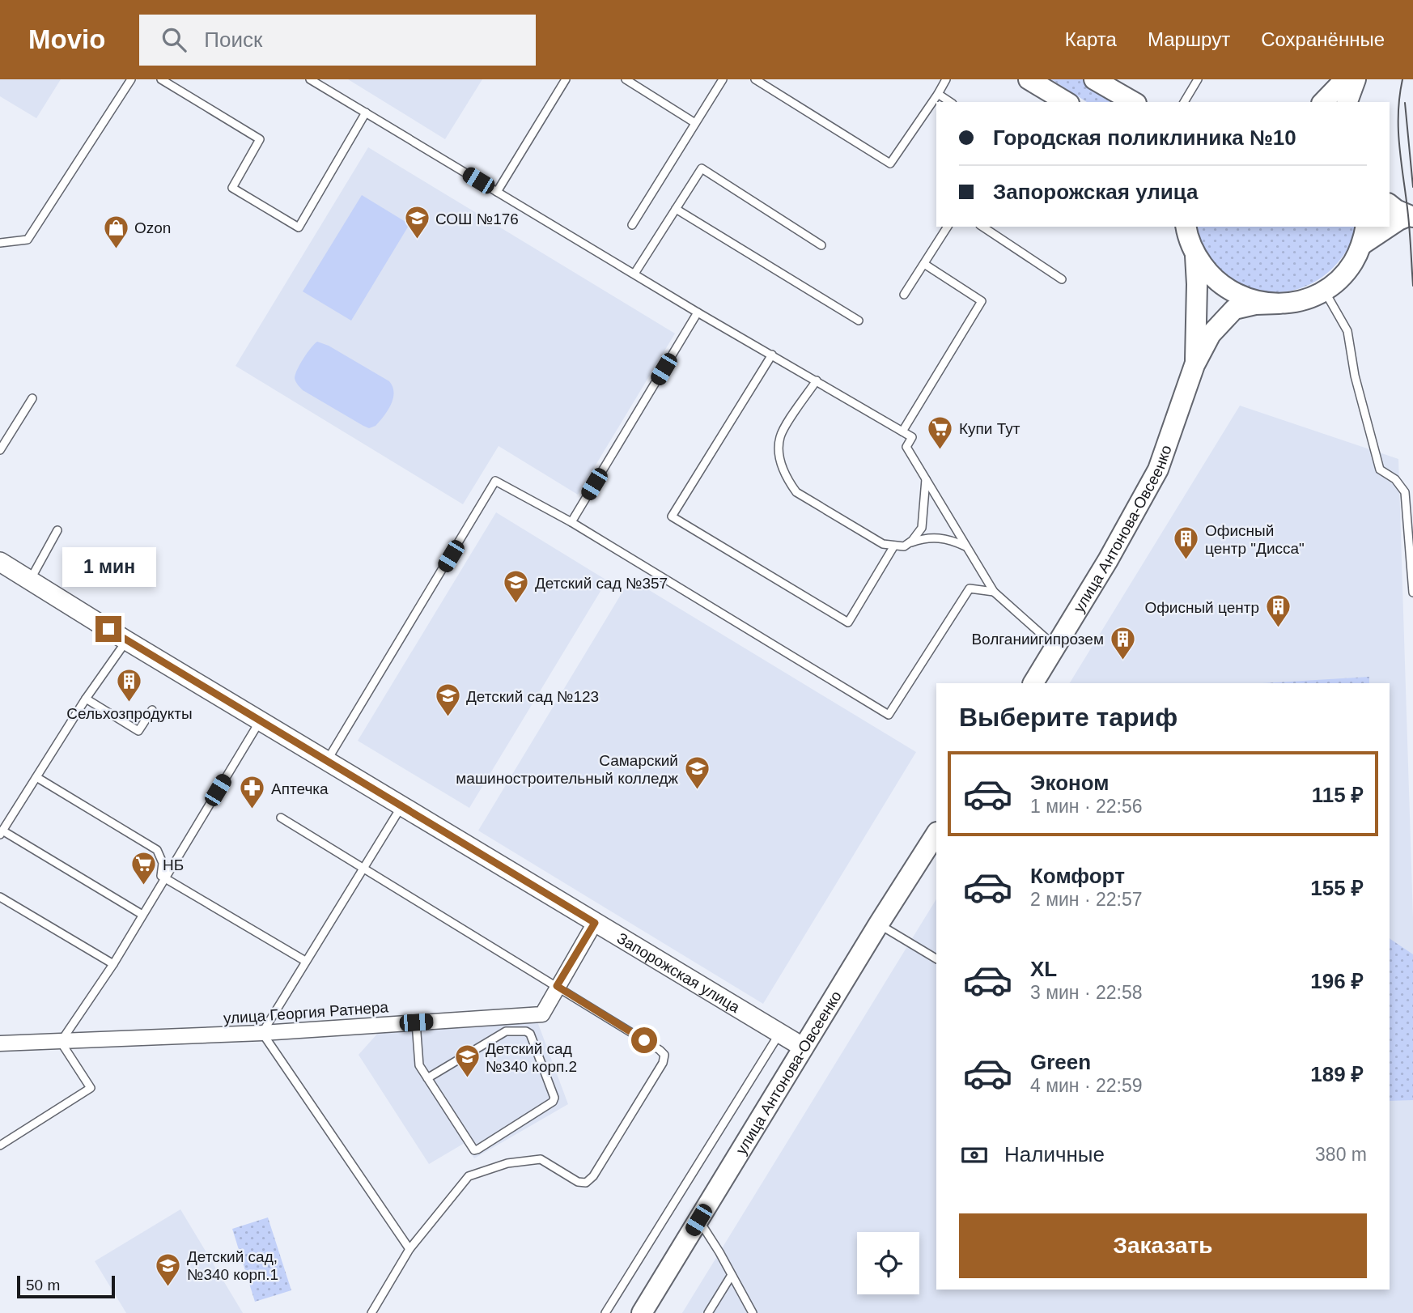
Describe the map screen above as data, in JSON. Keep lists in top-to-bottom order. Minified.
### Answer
{"streets":{"main road":["улица Антонова-Овсеенко"],"street":["Запорожская улица","улица Георгия Ратнера"]},"crossings":[["улица Антонова-Овсеенко","Запорожская улица"],["Запорожская улица","улица Георгия Ратнера"]],"places":{"school or university":["СОШ №176","Детский сад №357","Детский сад №123","Самарский машиностроительный колледж","Детский сад №340 корп.2","Детский сад, №340 корп.1"],"shop":["Ozon"],"supermarket":["Купи Тут","НБ"],"building":["Офисный центр \"Дисса\"","Офисный центр","Волганиигипрозем","Сельхозпродукты"],"pharmacy":["Аптечка"]},"scale_bar":"50 m","page":{"header":"Movio","search":"Поиск","nav":["Карта","Маршрут","Сохранённые"],"banner":["Городская поликлиника №10","Запорожская улица"],"bubble":"1 мин","heading":"Выберите тариф","list":[{"name":"Эконом","note":"1 мин · 22:56","value":"115 ₽"},{"name":"Комфорт","note":"2 мин · 22:57","value":"155 ₽"},{"name":"XL","note":"3 мин · 22:58","value":"196 ₽"},{"name":"Green","note":"4 мин · 22:59","value":"189 ₽"}],"pay":["Наличные","380 m"],"buttons":"Заказать","scale":"50 m"}}
